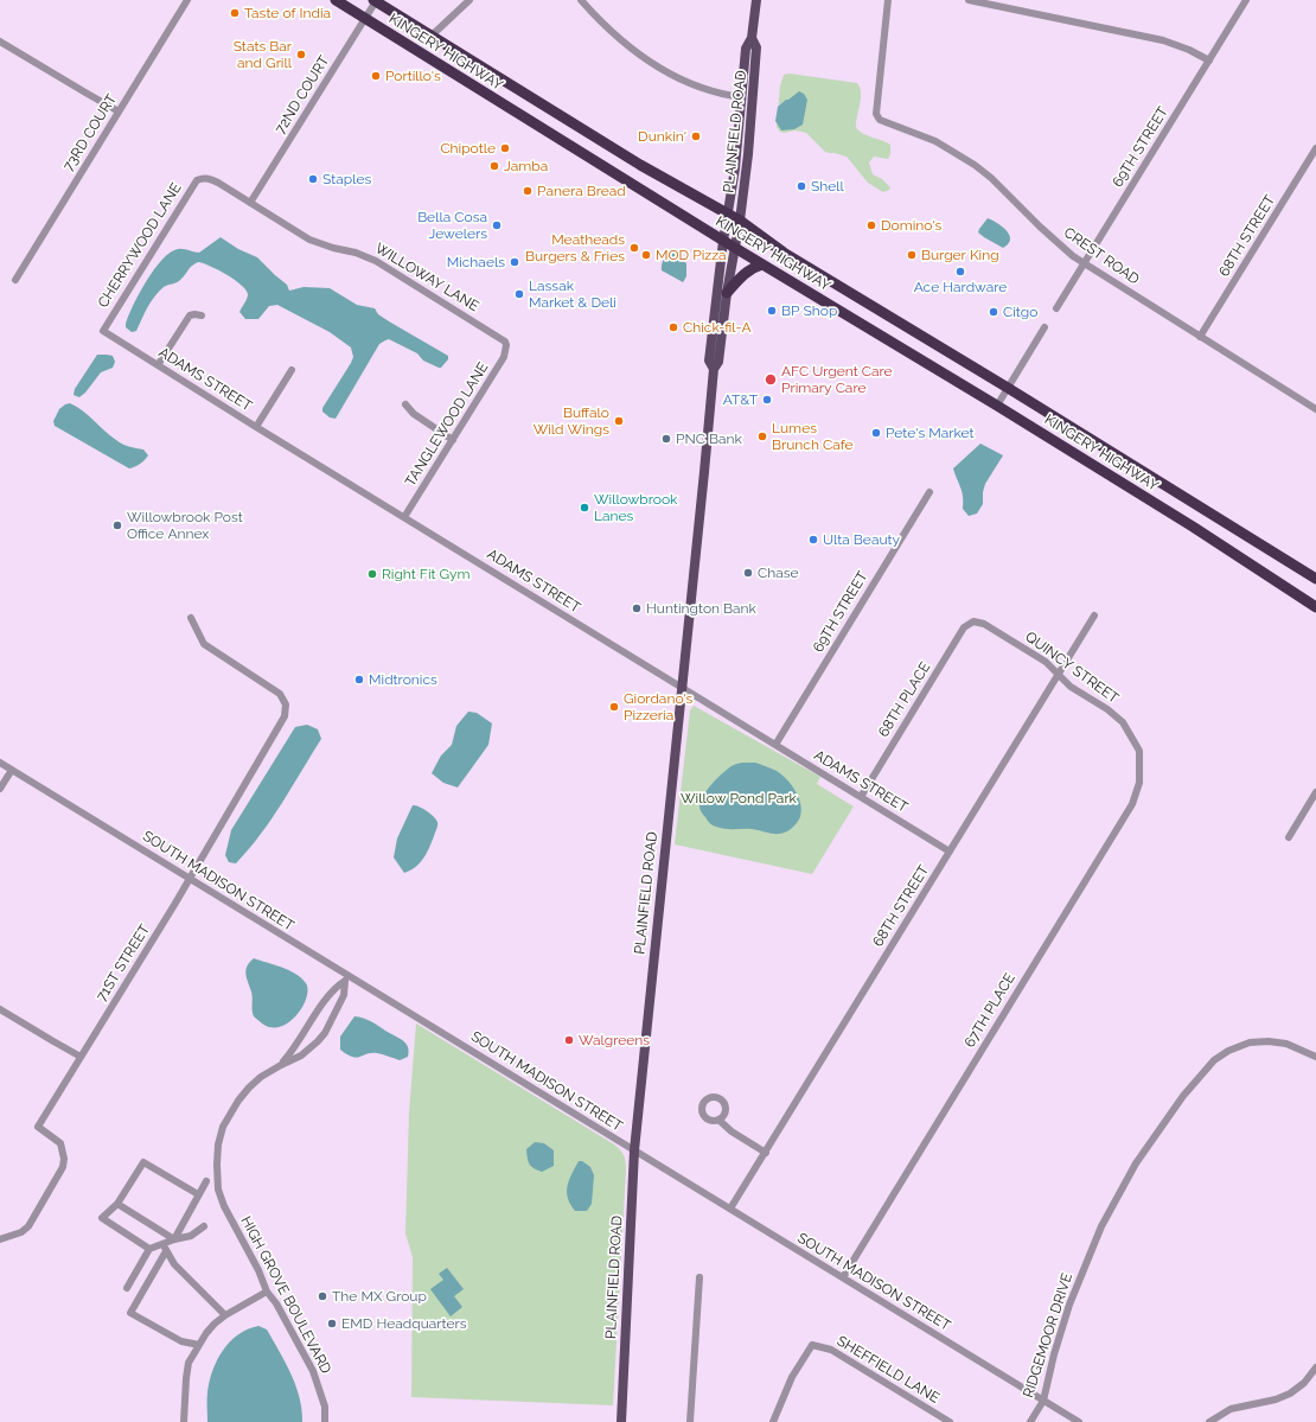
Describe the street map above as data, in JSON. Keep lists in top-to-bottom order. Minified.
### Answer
{"streets":{"highway":["KINGERY HIGHWAY"],"main road":["PLAINFIELD ROAD"],"street":["72ND COURT","73RD COURT","69TH STREET","68TH STREET","CHERRYWOOD LANE","CREST ROAD","WILLOWAY LANE","ADAMS STREET","TANGLEWOOD LANE","QUINCY STREET","68TH PLACE","SOUTH MADISON STREET","71ST STREET","67TH PLACE","HIGH GROVE BOULEVARD","RIDGEMOOR DRIVE","SHEFFIELD LANE"]},"crossings":[["KINGERY HIGHWAY","72ND COURT"],["KINGERY HIGHWAY","PLAINFIELD ROAD"],["72ND COURT","WILLOWAY LANE"],["PLAINFIELD ROAD","ADAMS STREET"],["PLAINFIELD ROAD","SOUTH MADISON STREET"],["69TH STREET","CREST ROAD"],["69TH STREET","ADAMS STREET"],["68TH STREET","CREST ROAD"],["68TH STREET","ADAMS STREET"],["68TH STREET","QUINCY STREET"],["68TH STREET","SOUTH MADISON STREET"],["CHERRYWOOD LANE","WILLOWAY LANE"],["CHERRYWOOD LANE","ADAMS STREET"],["WILLOWAY LANE","TANGLEWOOD LANE"],["ADAMS STREET","TANGLEWOOD LANE"],["ADAMS STREET","68TH PLACE"],["QUINCY STREET","68TH PLACE"],["QUINCY STREET","67TH PLACE"],["SOUTH MADISON STREET","71ST STREET"],["SOUTH MADISON STREET","67TH PLACE"],["SOUTH MADISON STREET","RIDGEMOOR DRIVE"]],"parks":["Willow Pond Park"],"places":["Taste of India","Stats Bar and Grill","Portillo's","Dunkin'","Chipotle","Jamba","Staples","Shell","Panera Bread","Bella Cosa Jewelers","Domino's","Meatheads Burgers & Fries","MOD Pizza","Burger King","Michaels","Ace Hardware","Lassak Market & Deli","BP Shop","Citgo","Chick-fil-A","AFC Urgent Care Primary Care","AT&T","Buffalo Wild Wings","Pete's Market","Lumes Brunch Cafe","PNC Bank","Willowbrook Lanes","Willowbrook Post Office Annex","Ulta Beauty","Chase","Right Fit Gym","Huntington Bank","Midtronics","Giordano's Pizzeria","Walgreens","The MX Group","EMD Headquarters"]}
